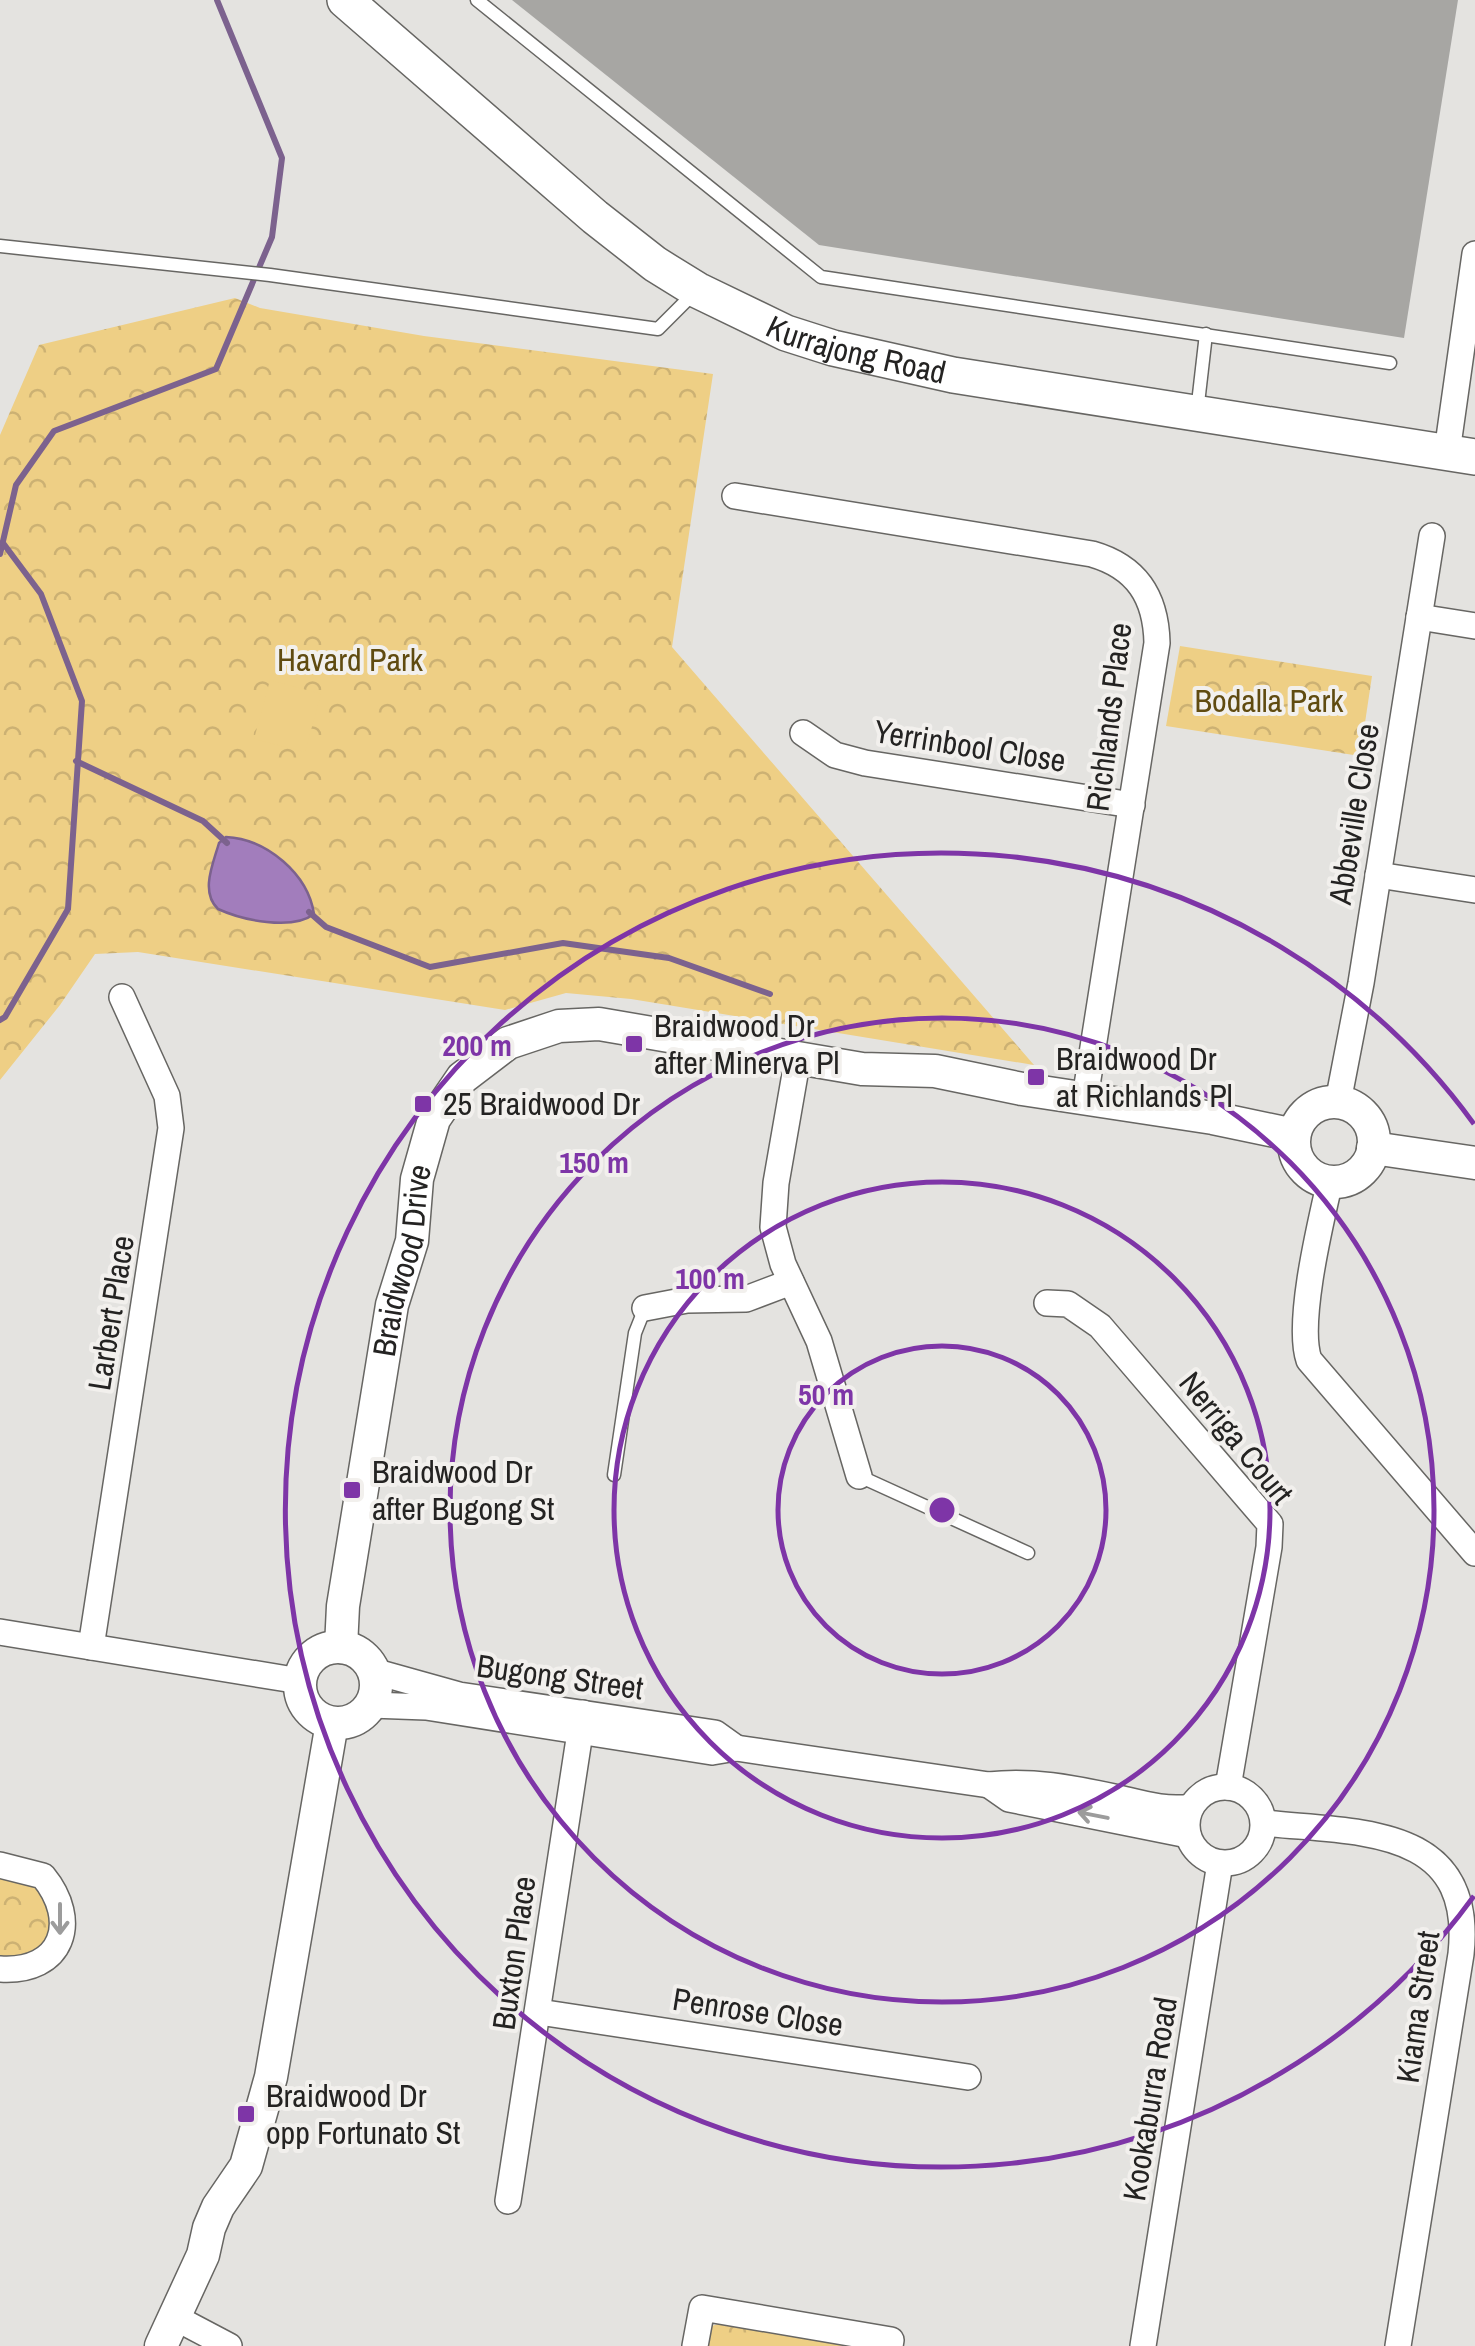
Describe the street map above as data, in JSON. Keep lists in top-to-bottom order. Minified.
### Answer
{"streets":{"main road":["Kurrajong Road"],"street":["Richlands Place","Yerrinbool Close","Abbeville Close","Braidwood Drive","Larbert Place","Nerriga Court","Bugong Street","Buxton Place","Kiama Street","Penrose Close","Kookaburra Road"]},"crossings":[["Richlands Place","Yerrinbool Close"],["Richlands Place","Braidwood Drive"],["Abbeville Close","Braidwood Drive"],["Braidwood Drive","Bugong Street"],["Nerriga Court","Bugong Street"],["Nerriga Court","Kiama Street"],["Nerriga Court","Kookaburra Road"],["Bugong Street","Buxton Place"],["Bugong Street","Kiama Street"],["Bugong Street","Kookaburra Road"],["Buxton Place","Penrose Close"],["Kiama Street","Kookaburra Road"]],"parks":["Havard Park","Bodalla Park"],"places":{"transit":["Braidwood Dr after Minerva Pl","Braidwood Dr at Richlands Pl","25 Braidwood Dr","Braidwood Dr after Bugong St","Braidwood Dr opp Fortunato St"]},"rings":["200 m","150 m","100 m","50 m"]}
